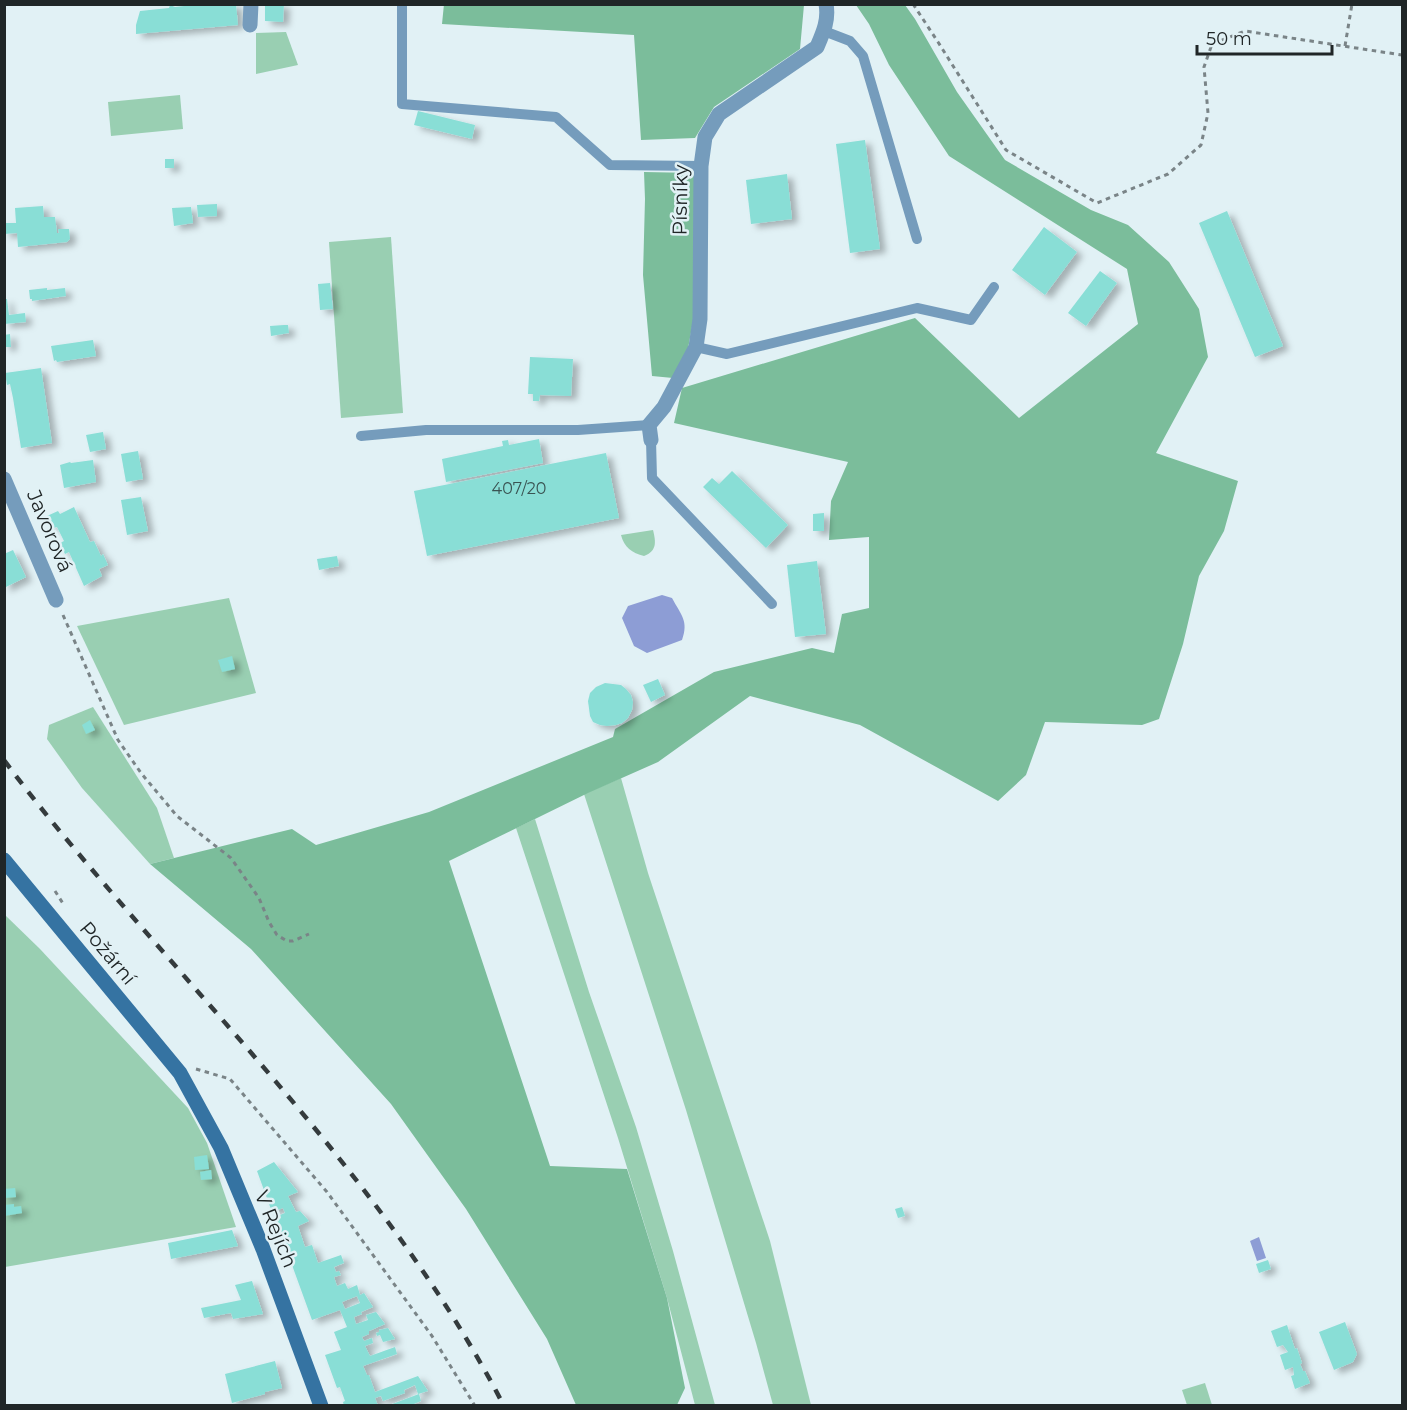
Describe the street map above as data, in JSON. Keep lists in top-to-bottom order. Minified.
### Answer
{"streets":{"street":["Písníky","Javorová","Požární","V Rejích"]},"crossings":[["Požární","V Rejích"]],"house_numbers":["407/20"],"scale_bar":"50 m"}
